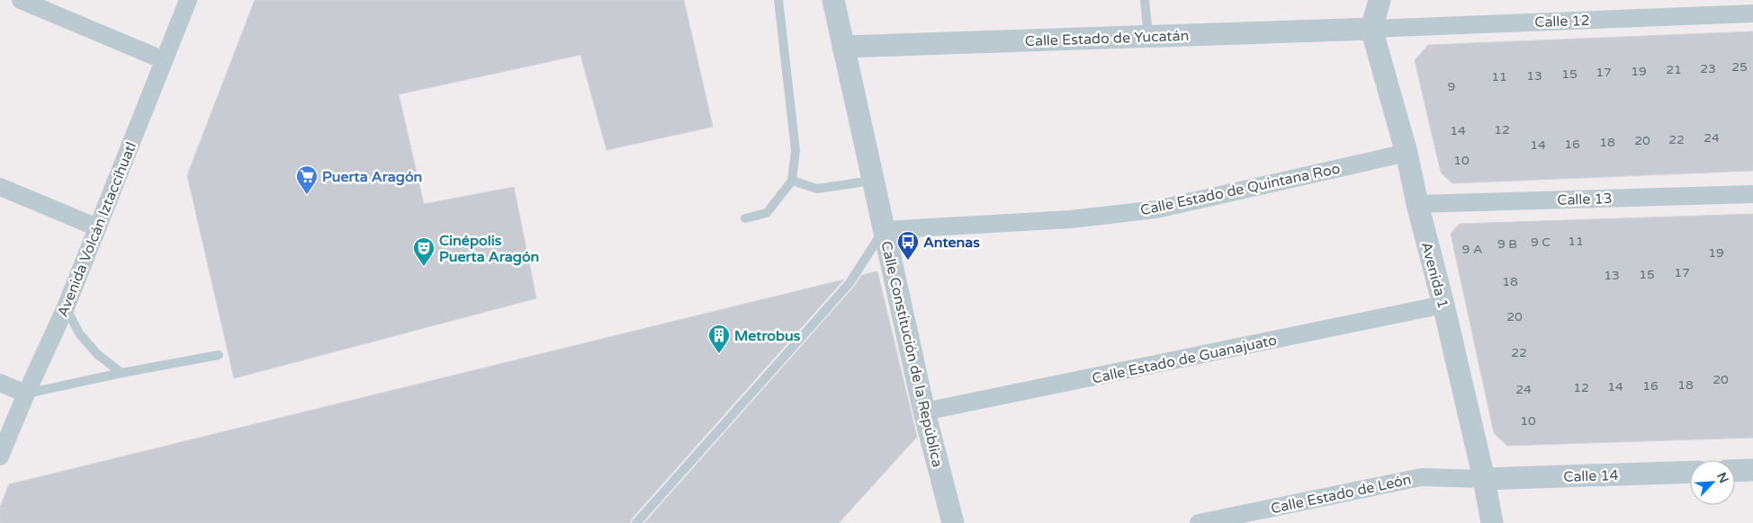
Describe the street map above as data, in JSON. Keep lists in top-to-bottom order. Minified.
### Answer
{"streets":{"street":["Calle 12","Calle Estado de Yucatán","Calle Estado de Quintana Roo","Calle 13","Avenida Volcán Iztaccíhuatl","Avenida 1","Calle Constitución de la República","Calle Estado de Guanajuato","Calle 14","Calle Estado de León"]},"crossings":[["Calle 12","Calle Estado de Yucatán"],["Calle 12","Avenida 1"],["Calle Estado de Yucatán","Avenida 1"],["Calle Estado de Yucatán","Calle Constitución de la República"],["Calle Estado de Quintana Roo","Avenida 1"],["Calle Estado de Quintana Roo","Calle Constitución de la República"],["Calle 13","Avenida 1"],["Avenida 1","Calle Estado de Guanajuato"],["Avenida 1","Calle 14"],["Avenida 1","Calle Estado de León"],["Calle Constitución de la República","Calle Estado de Guanajuato"],["Calle 14","Calle Estado de León"]],"places":{"supermarket":["Puerta Aragón"],"bus stop":["Antenas"],"theatre":["Cinépolis Puerta Aragón"],"building":["Metrobus"]},"house_numbers":["25","23","21","19","17","15","13","11","9","12","14","24","22","20","18","16","14","10","11","9 C","9 B","9 A","19","17","15","13","18","20","22","20","18","16","14","12","24","10"],"north":"top right"}
